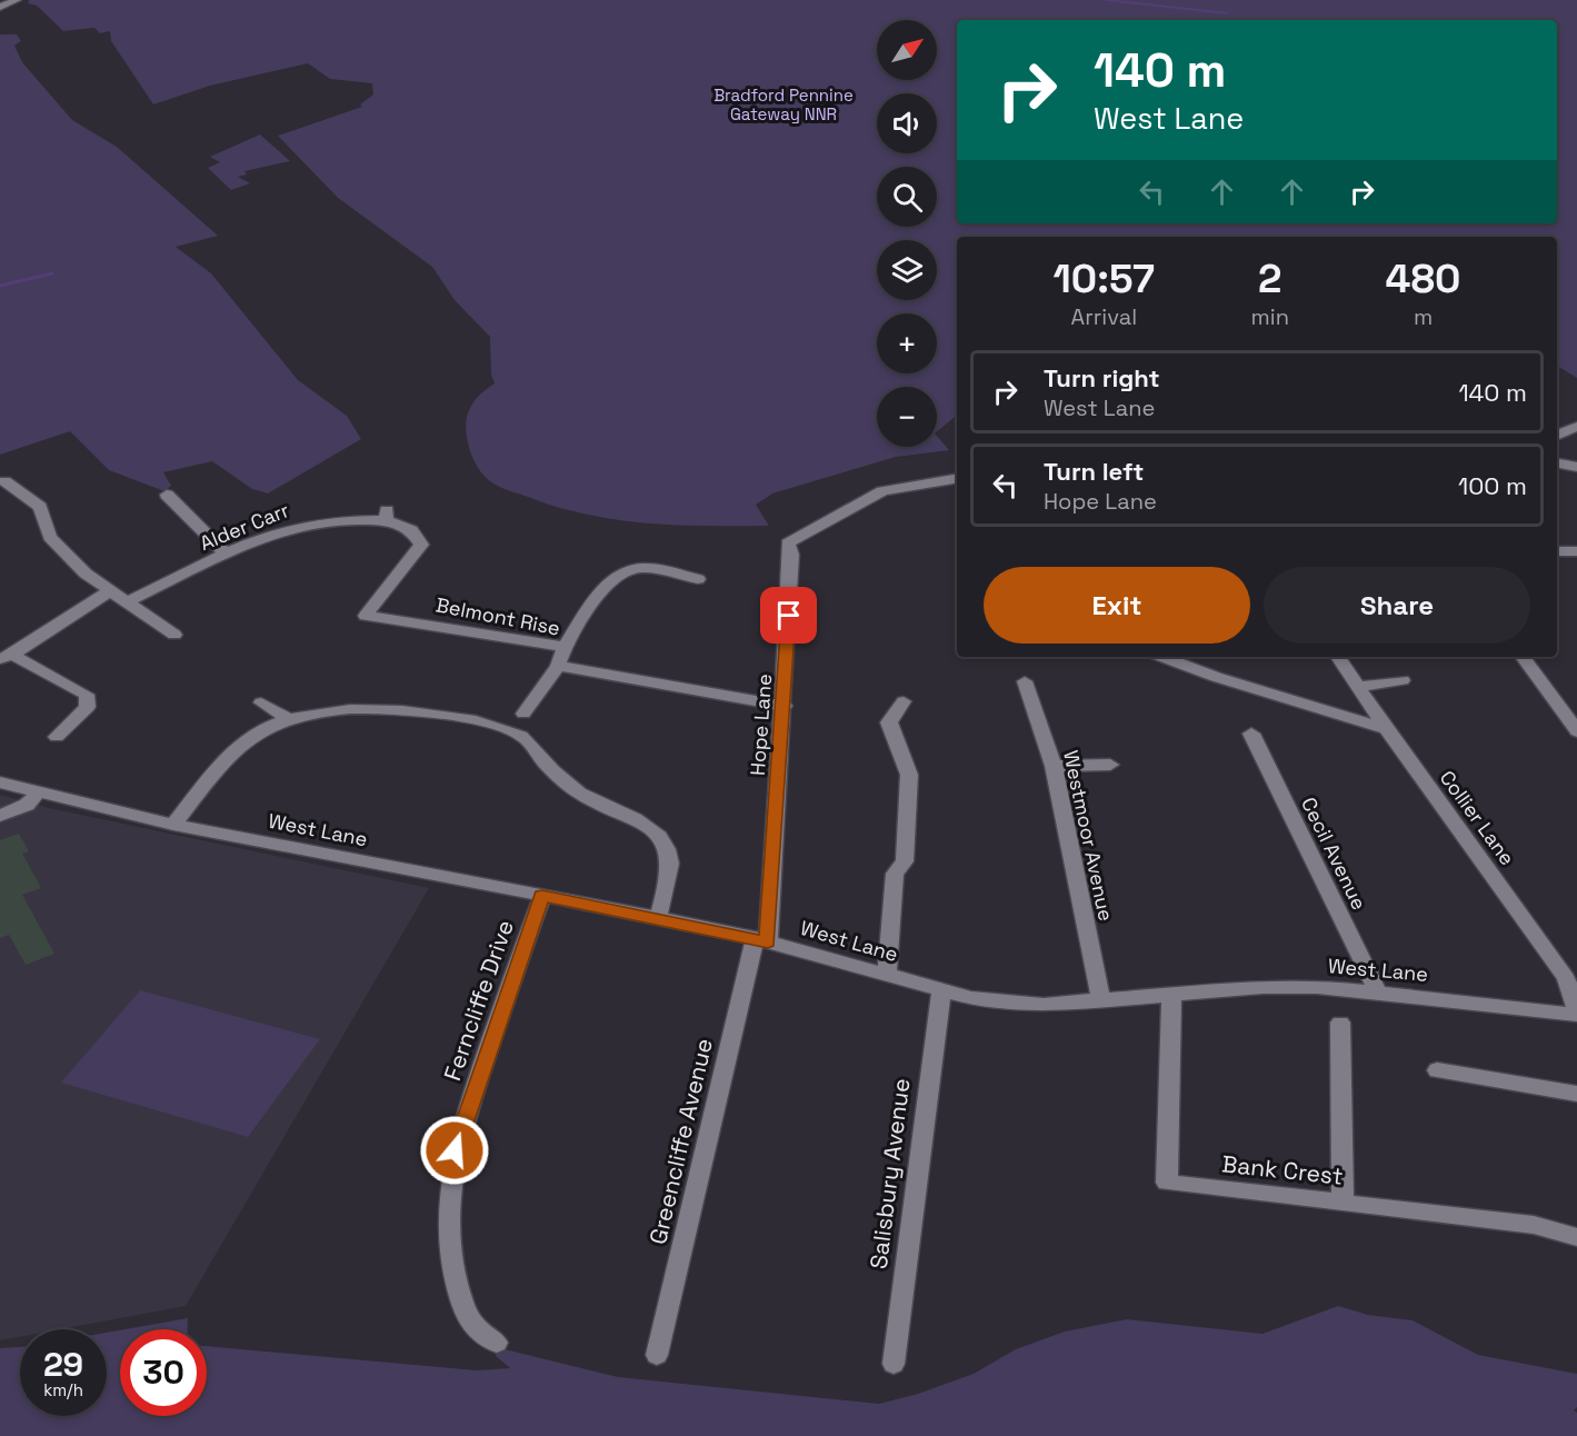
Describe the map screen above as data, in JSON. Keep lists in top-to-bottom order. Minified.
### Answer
{"streets":{"street":["Alder Carr","Belmont Rise","Hope Lane","Collier Lane","West Lane","Westmoor Avenue","Cecil Avenue","Ferncliffe Drive","Greencliffe Avenue","Bank Crest","Salisbury Avenue"]},"crossings":[["Alder Carr","Belmont Rise"],["Belmont Rise","Hope Lane"],["Hope Lane","West Lane"],["Hope Lane","Greencliffe Avenue"],["West Lane","Westmoor Avenue"],["West Lane","Cecil Avenue"],["West Lane","Ferncliffe Drive"],["West Lane","Greencliffe Avenue"],["West Lane","Bank Crest"],["West Lane","Salisbury Avenue"]],"parks":["Bradford Pennine Gateway NNR"],"north":"top right","page":{"map_buttons":["+","−"],"turn":["140 m","West Lane"],"eta":["10:57","Arrival","2","min","480","m"],"list":[{"name":"Turn right","note":"West Lane","value":"140 m"},{"name":"Turn left","note":"Hope Lane","value":"100 m"}],"buttons":["Exit","Share"],"speed":"29 km/h","limit":"30"}}
